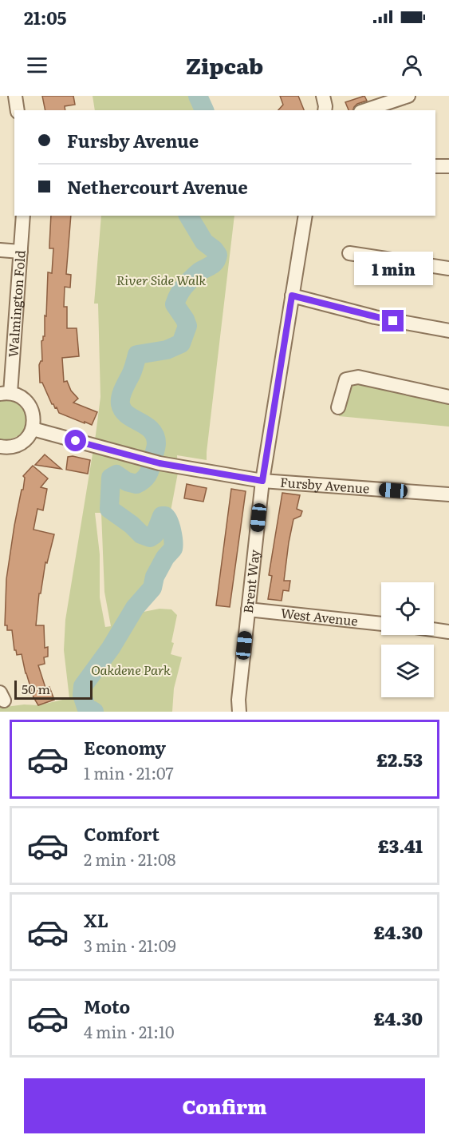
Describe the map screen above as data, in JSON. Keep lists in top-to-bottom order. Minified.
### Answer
{"streets":{"street":["Walmington Fold","Fursby Avenue","Brent Way","West Avenue"]},"crossings":[["Walmington Fold","Fursby Avenue"],["Fursby Avenue","Brent Way"],["Brent Way","West Avenue"]],"parks":["River Side Walk","Oakdene Park"],"scale_bar":"50 m","page":{"status":"21:05","header":"Zipcab","banner":["Fursby Avenue","Nethercourt Avenue"],"bubble":"1 min","scale":"50 m","list":[{"name":"Economy","note":"1 min · 21:07","value":"£2.53"},{"name":"Comfort","note":"2 min · 21:08","value":"£3.41"},{"name":"XL","note":"3 min · 21:09","value":"£4.30"},{"name":"Moto","note":"4 min · 21:10","value":"£4.30"}],"buttons":"Confirm"}}
